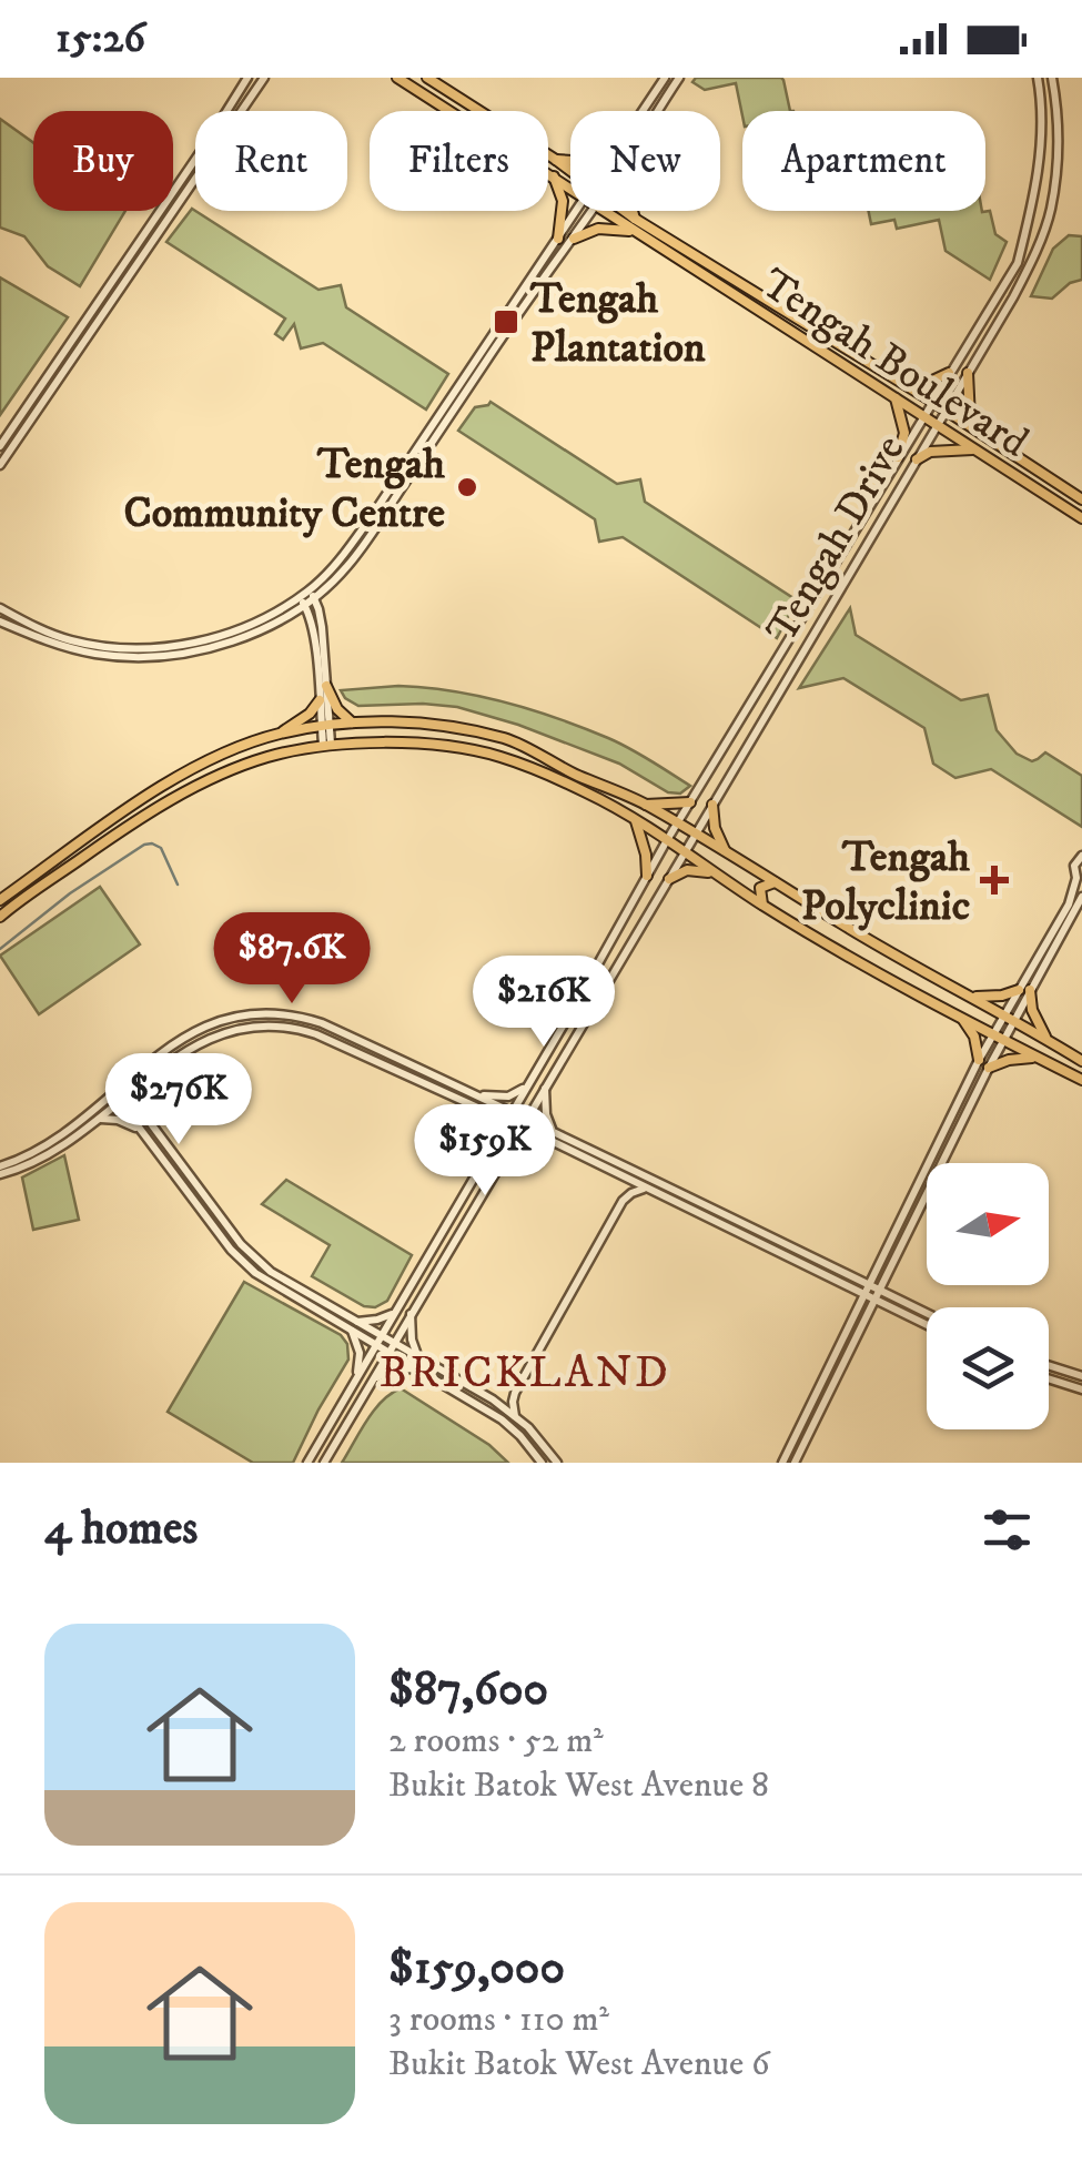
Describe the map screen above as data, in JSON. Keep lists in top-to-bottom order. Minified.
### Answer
{"streets":{"main road":["Tengah Boulevard"],"street":["Tengah Drive"]},"crossings":[["Tengah Boulevard","Tengah Drive"]],"districts":["BRICKLAND"],"places":{"transit":["Tengah Plantation"],"other":["Tengah Community Centre"],"health":["Tengah Polyclinic"]},"north":"right","page":{"status":"15:26","chip":["Buy","Rent","Filters","New","Apartment"],"price":["$87.6K","$216K","$276K","$159K"],"heading":"4 homes","list":[{"name":"$87,600","note":"2 rooms · 52 m² · Bukit Batok West Avenue 8"},{"name":"$159,000","note":"3 rooms · 110 m² · Bukit Batok West Avenue 6"}]}}
